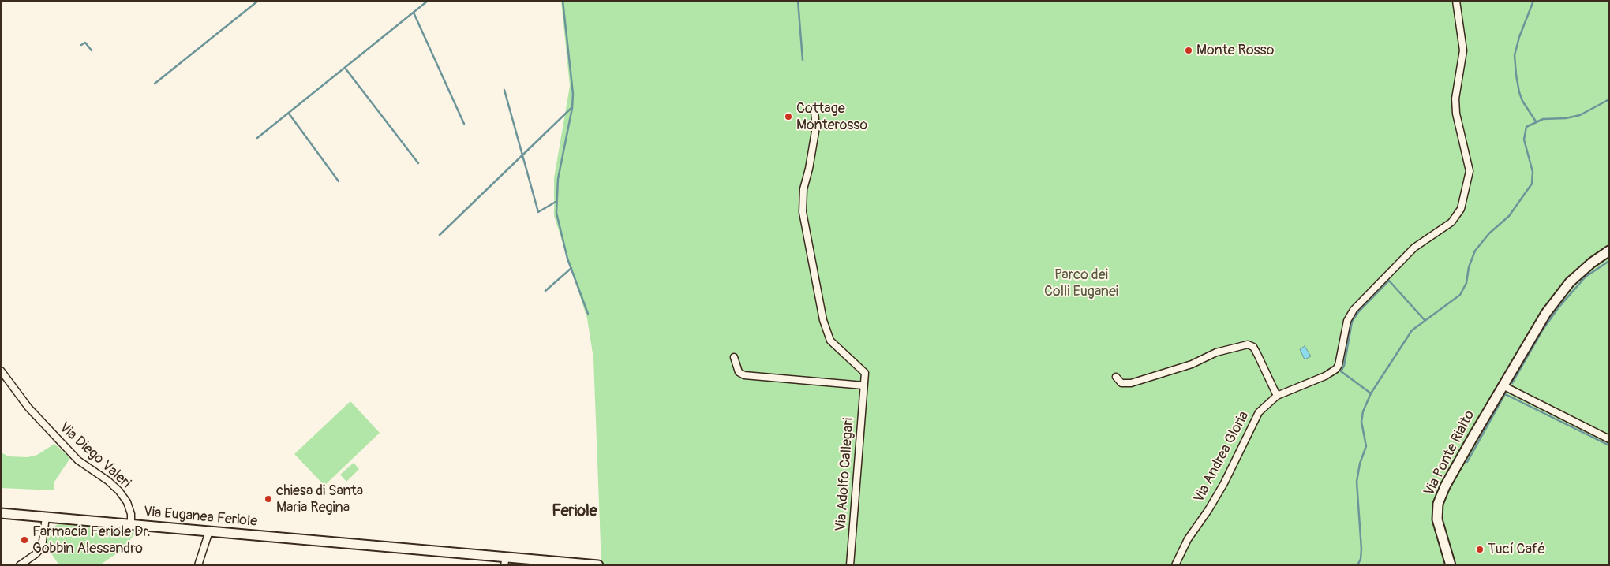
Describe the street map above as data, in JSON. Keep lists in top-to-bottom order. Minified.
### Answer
{"streets":{"main road":["Via Ponte Rialto","Via Euganea Feriole"],"street":["Via Diego Valeri","Via Andrea Gloria","Via Adolfo Callegari"]},"crossings":[["Via Diego Valeri","Via Euganea Feriole"]],"districts":["Feriole"],"parks":["Parco dei Colli Euganei"],"places":["Monte Rosso","Cottage Monterosso","chiesa di Santa Maria Regina","Farmacia Feriole Dr. Gobbin Alessandro","Tucí Café"]}
